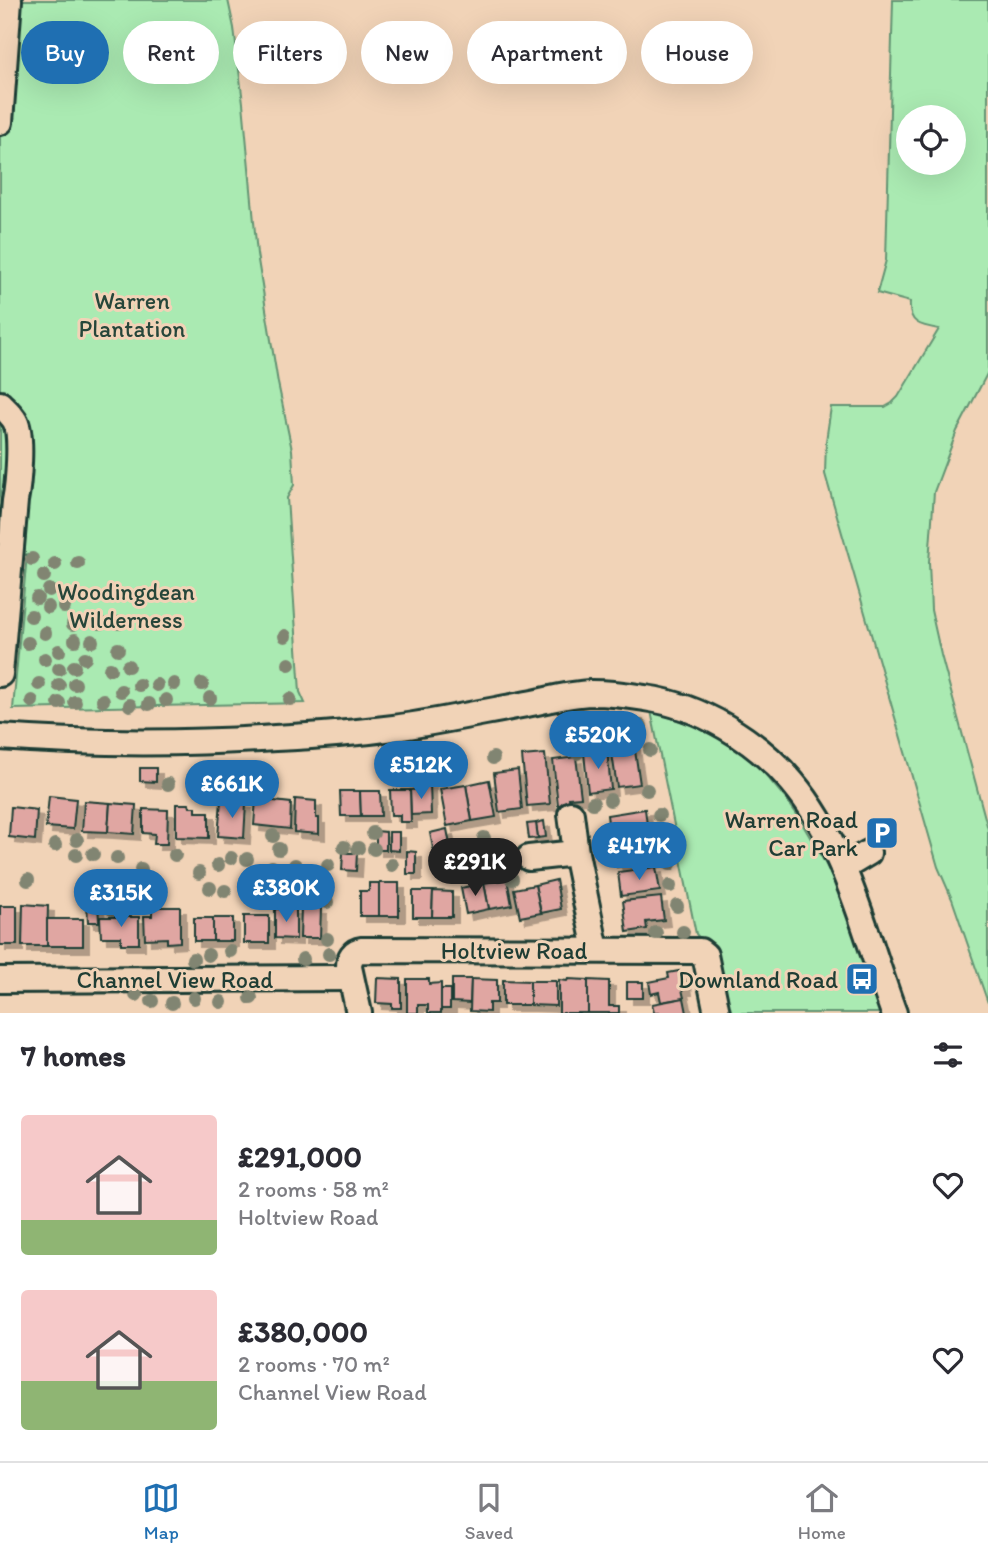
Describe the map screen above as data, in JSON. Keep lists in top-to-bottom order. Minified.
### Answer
{"streets":{"street":["Holtview Road","Channel View Road"]},"crossings":[["Holtview Road","Channel View Road"]],"parks":["Warren Plantation","Woodingdean Wilderness"],"places":{"parking":["Warren Road Car Park"],"bus stop":["Downland Road"]},"page":{"chip":["Buy","Rent","Filters","New","Apartment","House"],"price":["£520K","£512K","£661K","£417K","£291K","£380K","£315K"],"heading":"7 homes","list":[{"name":"£291,000","note":"2 rooms · 58 m² · Holtview Road"},{"name":"£380,000","note":"2 rooms · 70 m² · Channel View Road"}],"tabs":["Map","Saved","Home"]}}
